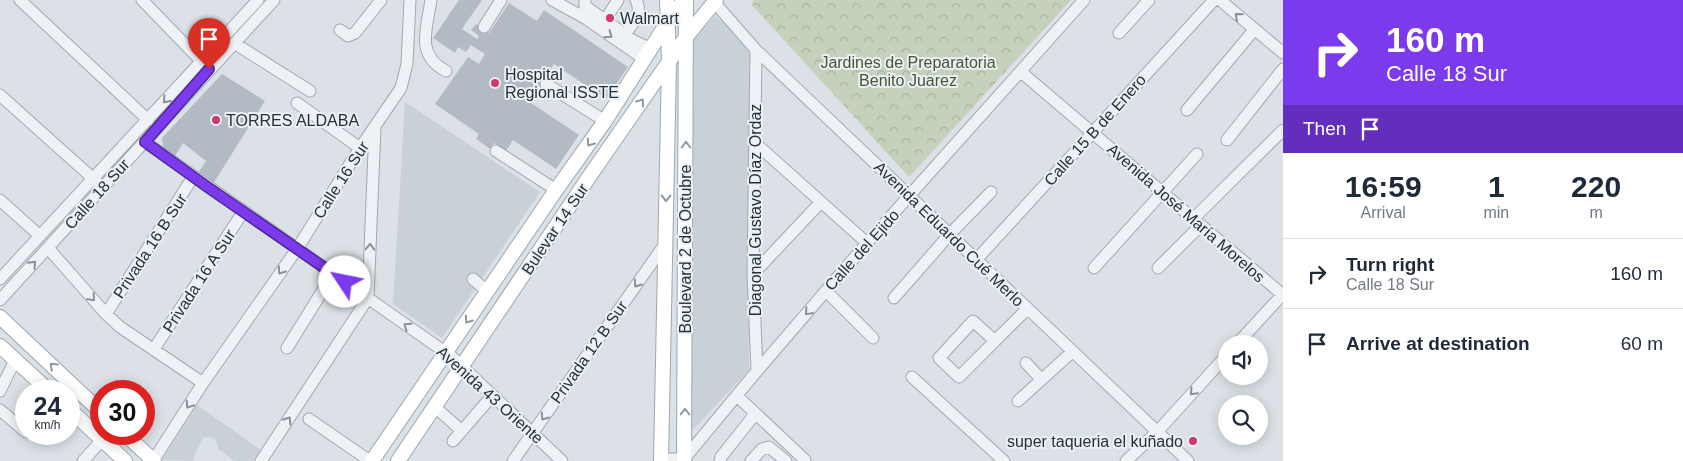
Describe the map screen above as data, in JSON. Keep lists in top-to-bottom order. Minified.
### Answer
{"streets":{"main road":["Bulevar 14 Sur","Boulevard 2 de Octubre"],"street":["Calle 15 B de Enero","Calle 16 Sur","Calle 18 Sur","Diagonal Gustavo Díaz Ordaz","Avenida José María Morelos","Avenida Eduardo Cué Merlo","Privada 16 B Sur","Calle del Ejido","Privada 16 A Sur","Privada 12 B Sur","Avenida 43 Oriente"]},"crossings":[["Calle 15 B de Enero","Avenida José María Morelos"],["Calle 15 B de Enero","Avenida Eduardo Cué Merlo"],["Calle 16 Sur","Avenida 43 Oriente"],["Calle 18 Sur","Avenida 43 Oriente"],["Diagonal Gustavo Díaz Ordaz","Avenida Eduardo Cué Merlo"],["Diagonal Gustavo Díaz Ordaz","Calle del Ejido"],["Avenida José María Morelos","Calle del Ejido"],["Bulevar 14 Sur","Avenida Eduardo Cué Merlo"],["Bulevar 14 Sur","Boulevard 2 de Octubre"],["Bulevar 14 Sur","Avenida 43 Oriente"],["Avenida Eduardo Cué Merlo","Calle del Ejido"],["Privada 16 B Sur","Avenida 43 Oriente"],["Boulevard 2 de Octubre","Calle del Ejido"],["Boulevard 2 de Octubre","Privada 12 B Sur"],["Privada 16 A Sur","Avenida 43 Oriente"],["Privada 12 B Sur","Avenida 43 Oriente"]],"one_way":["Privada 12 B Sur"],"parks":["Jardines de Preparatoria Benito Juarez"],"places":["Walmart","Hospital Regional ISSTE","TORRES ALDABA","super taqueria el kuñado"],"page":{"turn":["160 m","Calle 18 Sur"],"then":"Then","eta":["16:59","Arrival","1","min","220","m"],"list":[{"name":"Turn right","note":"Calle 18 Sur","value":"160 m"},{"name":"Arrive at destination","value":"60 m"}],"speed":"24 km/h","limit":"30"}}
